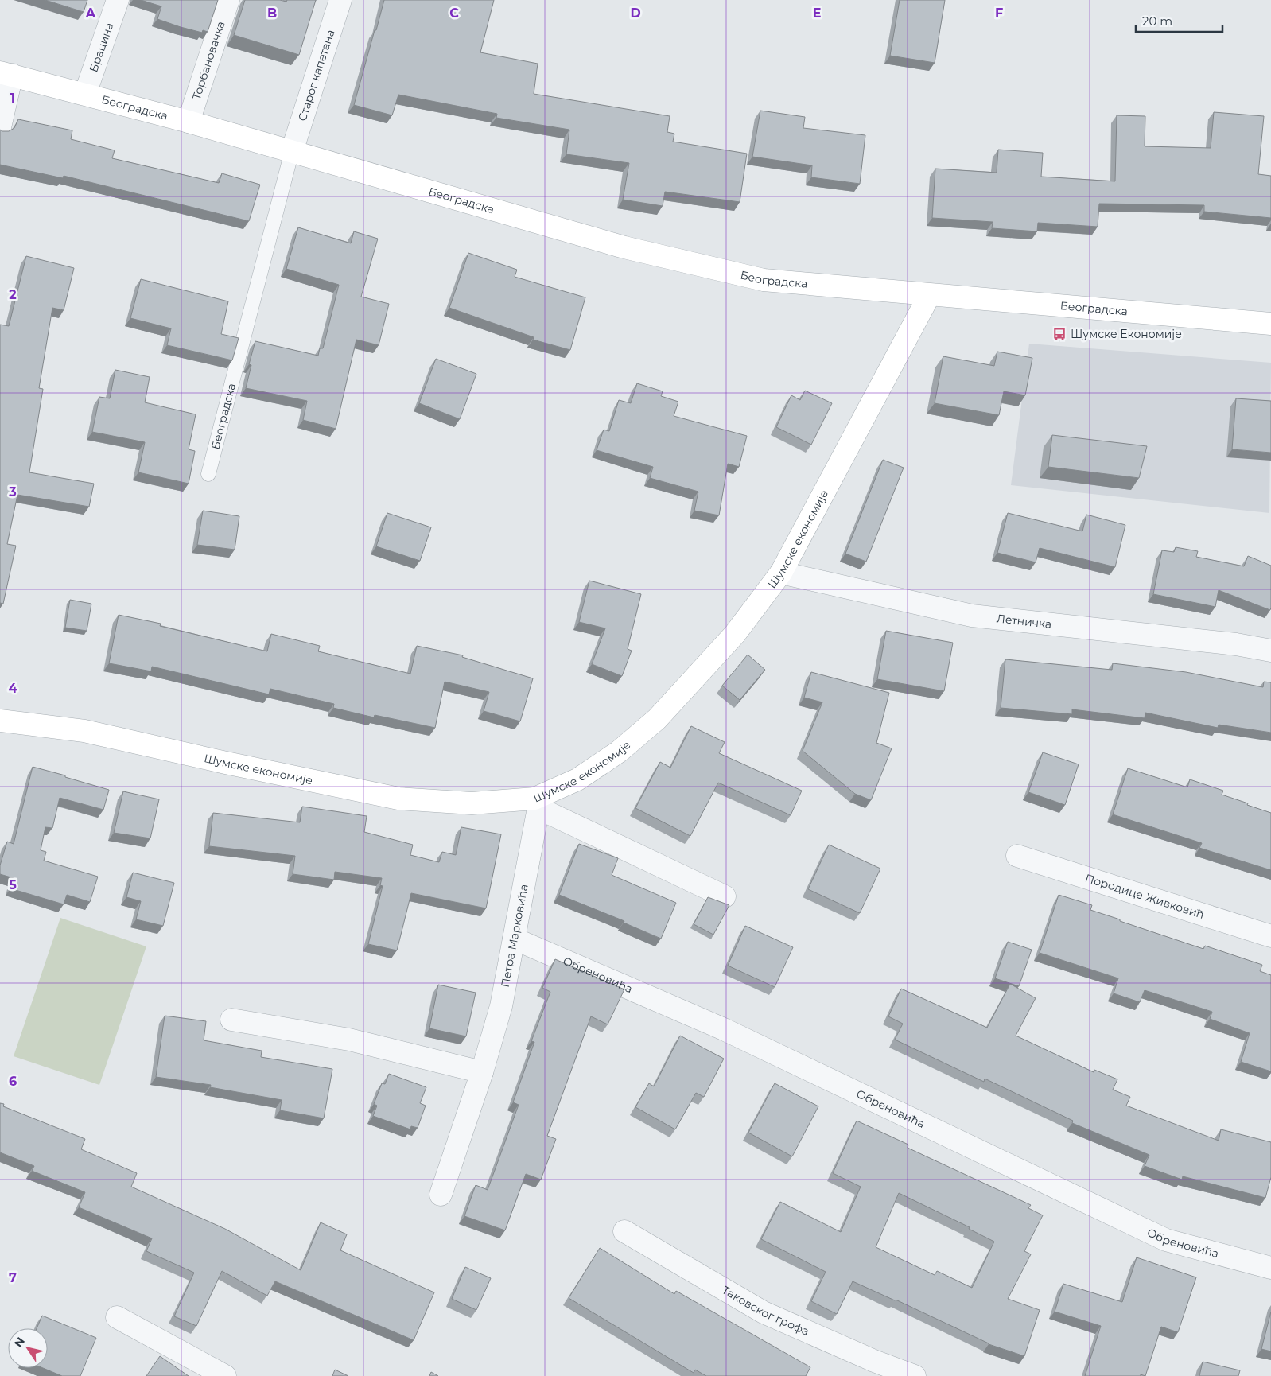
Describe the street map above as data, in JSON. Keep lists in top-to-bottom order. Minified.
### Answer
{"streets":{"main road":["Београдска","Шумске економије"],"street":["Брацина","Торбановачка","Старог капетана","Летничка","Породице Живковић","Петра Марковића","Обреновића","Таковског грофа"]},"crossings":[["Брацина","Београдска"],["Торбановачка","Београдска"],["Старог капетана","Београдска"],["Београдска","Шумске економије"],["Шумске економије","Летничка"],["Шумске економије","Петра Марковића"],["Петра Марковића","Обреновића"]],"places":{"bus stop":["Шумске Економије"]},"scale_bar":"20 m","north":"top left","grid":{"columns":["A","B","C","D","E","F"],"rows":["1","2","3","4","5","6","7"]}}
